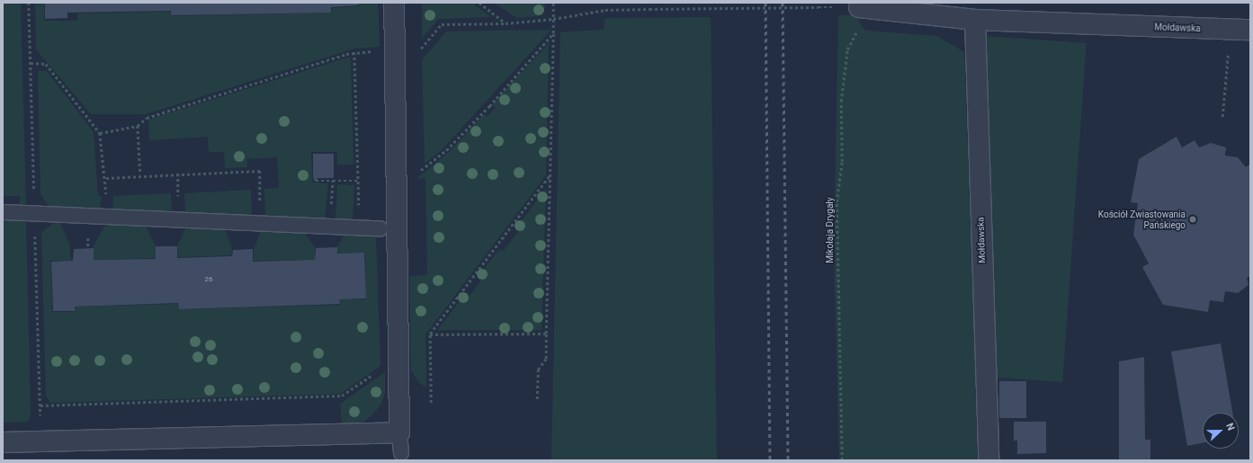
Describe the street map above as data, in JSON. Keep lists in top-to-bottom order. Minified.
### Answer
{"streets":{"street":["Mołdawska"],"path":["Mikołaja Drygały"]},"crossings":[["Mołdawska","Mikołaja Drygały"]],"places":["Kościół Zwiastowania Pańskiego"],"house_numbers":["26"],"north":"right"}
